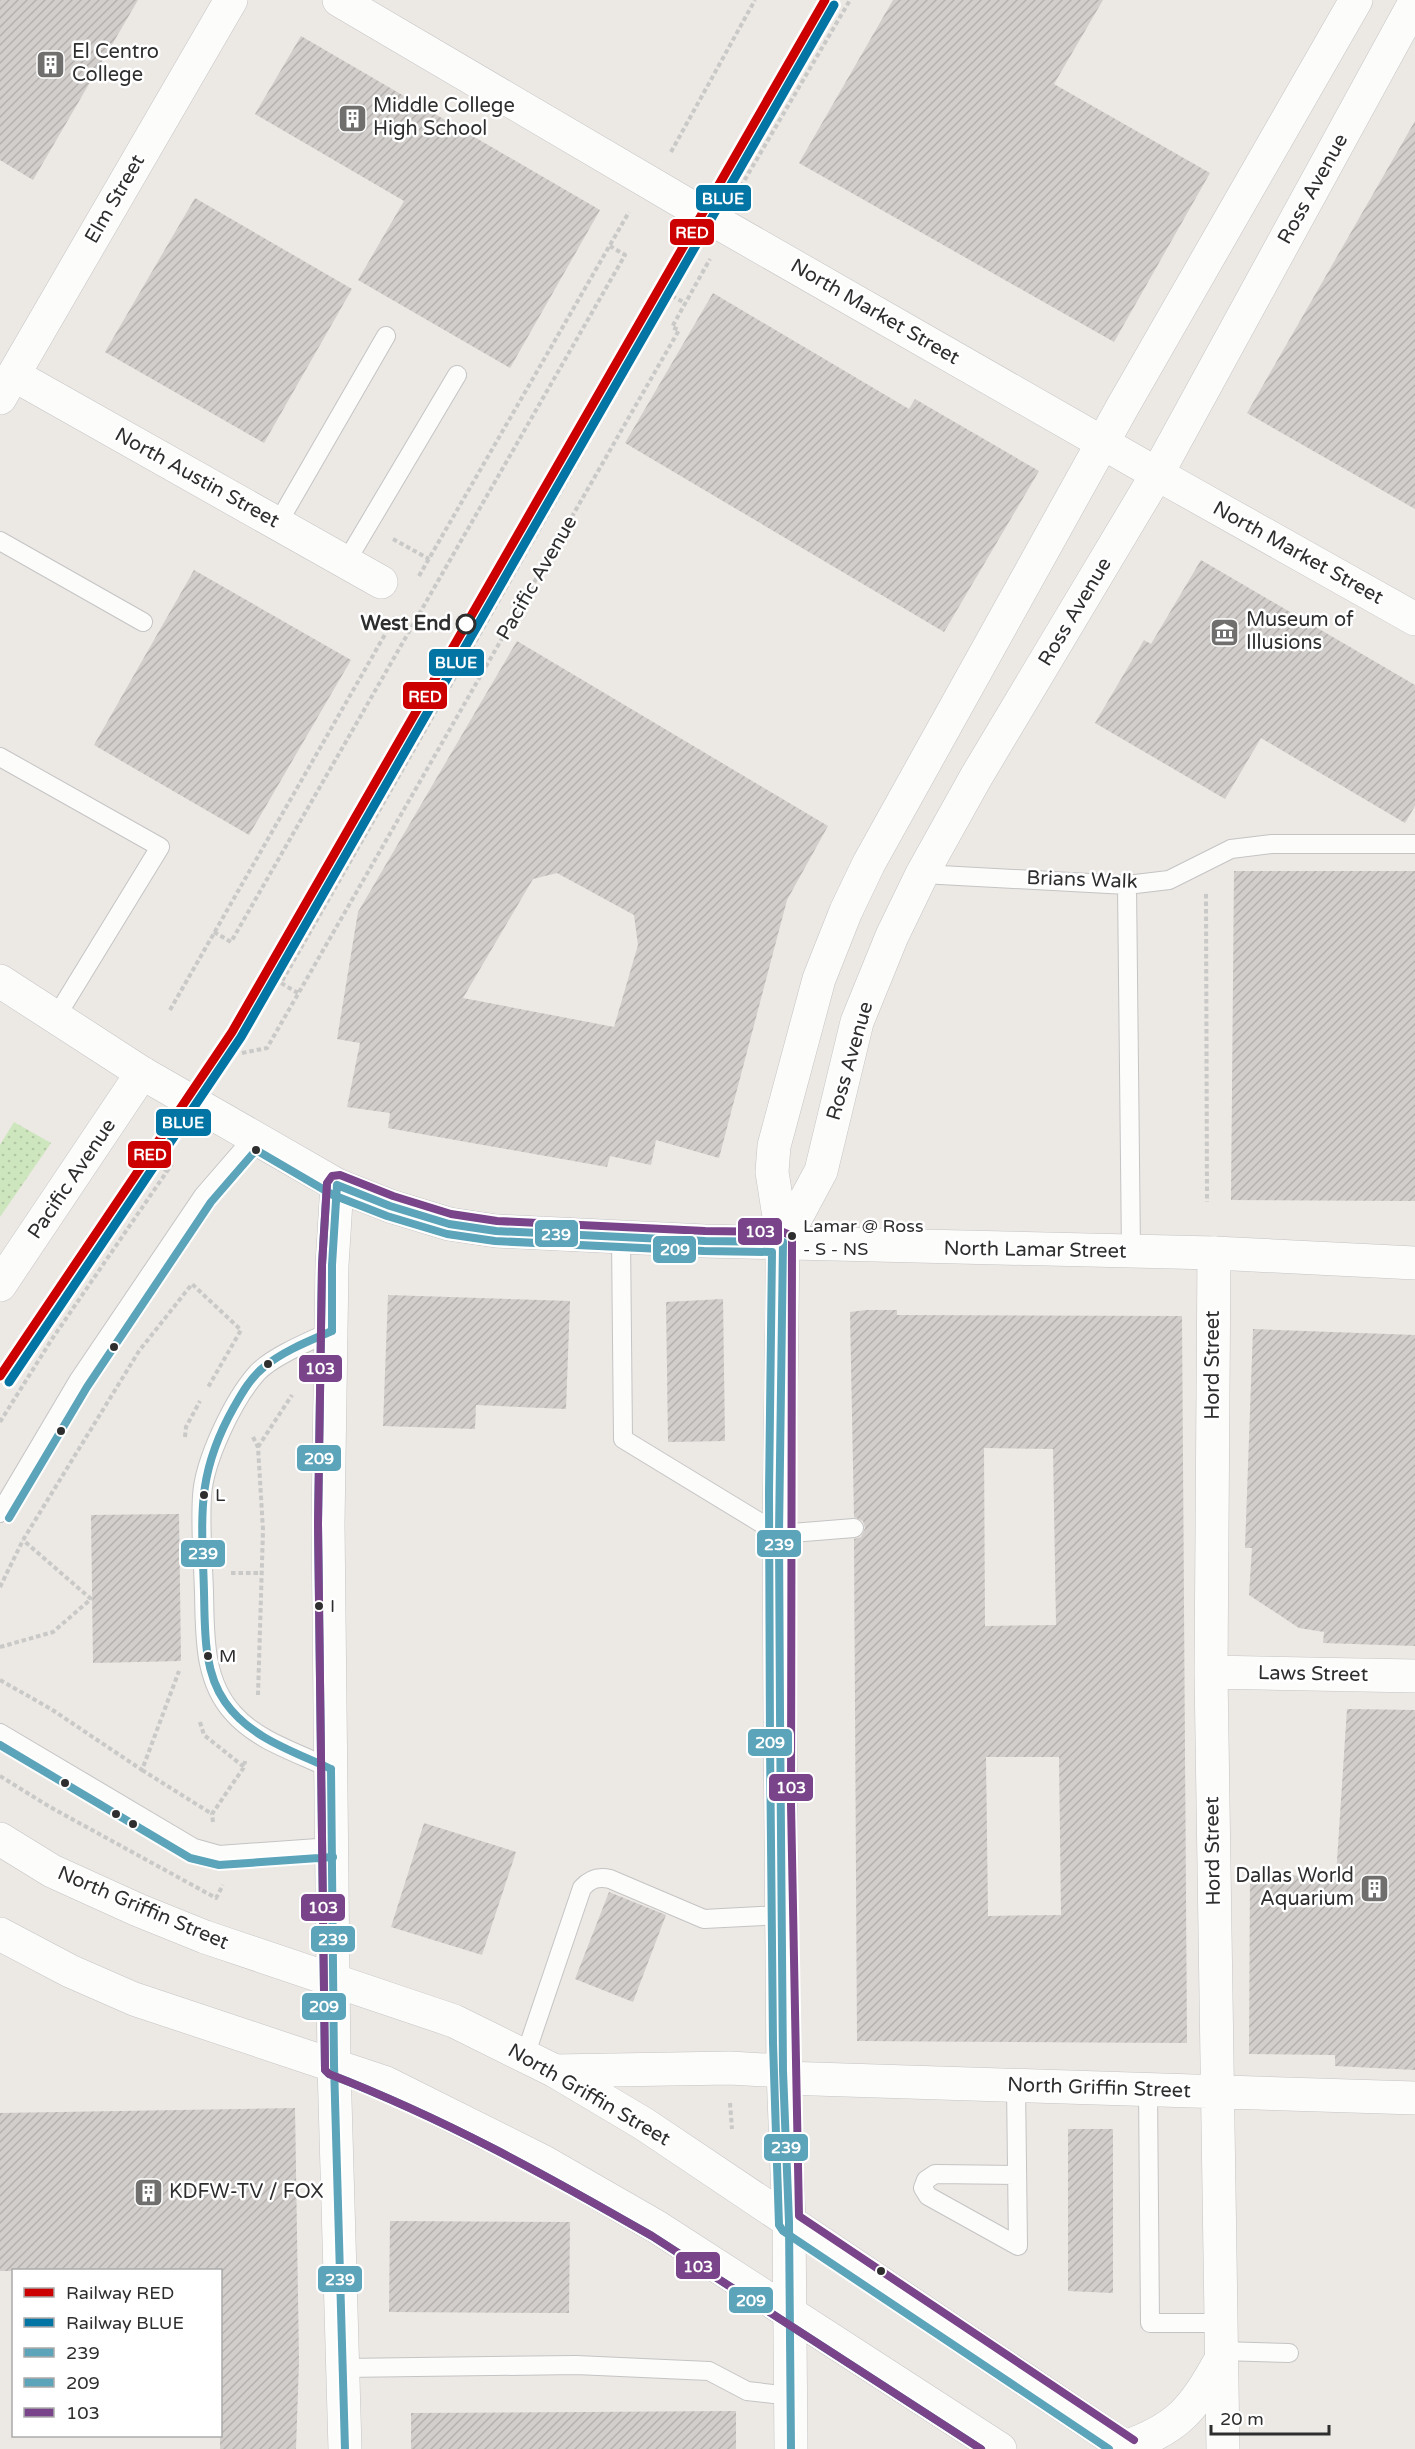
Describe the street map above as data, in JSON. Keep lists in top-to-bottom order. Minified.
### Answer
{"streets":{"main road":["Ross Avenue","Elm Street","North Market Street","North Austin Street","Pacific Avenue","North Lamar Street","Hord Street","Laws Street","North Griffin Street"],"lane":["Brians Walk"]},"crossings":[["Ross Avenue","North Market Street"],["Ross Avenue","Brians Walk"],["Ross Avenue","North Lamar Street"],["Ross Avenue","North Griffin Street"],["Elm Street","North Austin Street"],["Pacific Avenue","North Lamar Street"],["North Lamar Street","Hord Street"],["Hord Street","Laws Street"],["Hord Street","North Griffin Street"]],"places":{"building":["El Centro College","Middle College High School","Dallas World Aquarium","KDFW-TV / FOX"],"other":["West End","Lamar @ Ross - S - NS","L","I","M"],"museum":["Museum of Illusions"]},"lines":["rail line RED","rail line BLUE","transit line 209","transit line 103","transit line 239"],"legend":["Railway RED","Railway BLUE","239","209","103"],"scale_bar":"20 m"}
